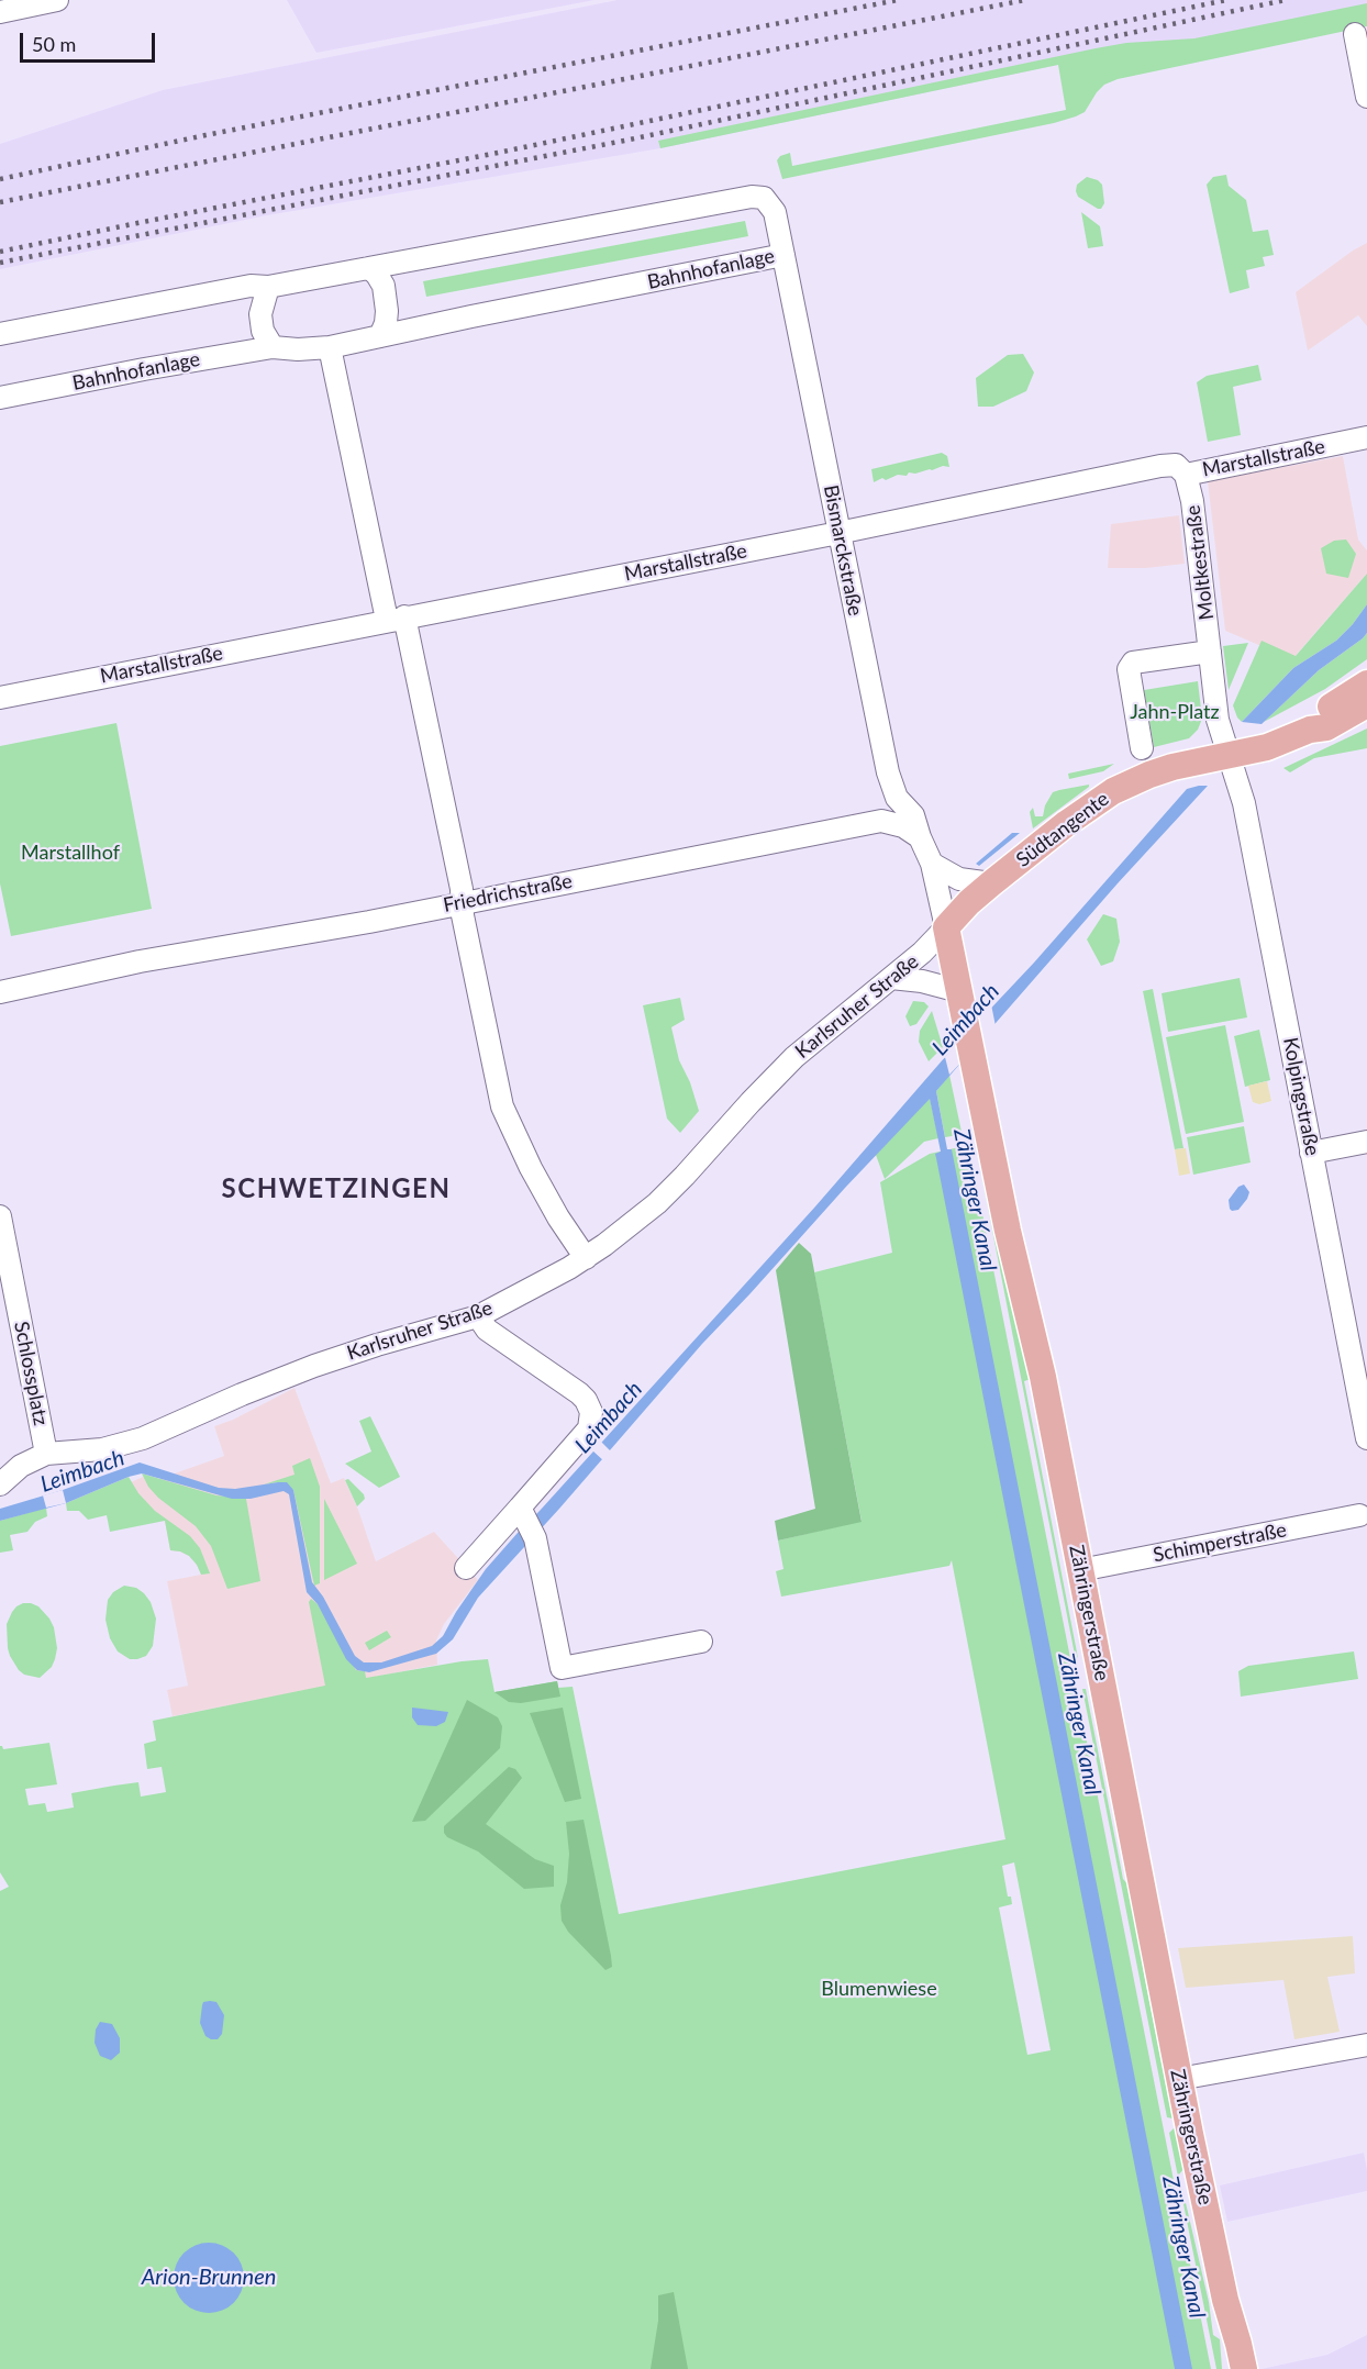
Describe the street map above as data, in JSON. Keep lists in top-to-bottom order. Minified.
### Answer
{"streets":{"main road":["Südtangente","Zähringerstraße"],"street":["Bahnhofanlage","Marstallstraße","Bismarckstraße","Moltkestraße","Friedrichstraße","Karlsruher Straße","Kolpingstraße","Schlossplatz","Schimperstraße"]},"crossings":[["Bahnhofanlage","Bismarckstraße"],["Marstallstraße","Bismarckstraße"],["Marstallstraße","Moltkestraße"],["Bismarckstraße","Friedrichstraße"],["Moltkestraße","Südtangente"],["Moltkestraße","Kolpingstraße"],["Südtangente","Karlsruher Straße"],["Südtangente","Kolpingstraße"],["Südtangente","Zähringerstraße"],["Karlsruher Straße","Schlossplatz"],["Karlsruher Straße","Zähringerstraße"],["Schimperstraße","Zähringerstraße"]],"districts":["SCHWETZINGEN"],"water":["Leimbach","Zähringer Kanal","Arion-Brunnen"],"parks":["Jahn-Platz","Marstallhof","Blumenwiese"],"scale_bar":"50 m"}
